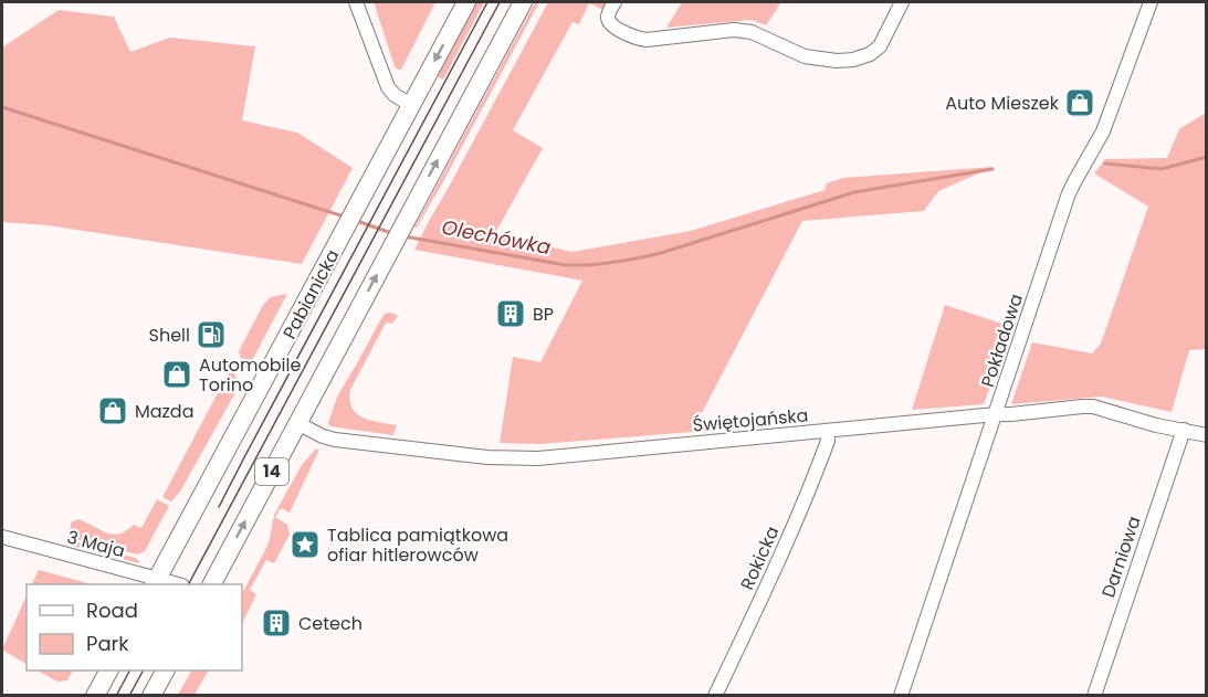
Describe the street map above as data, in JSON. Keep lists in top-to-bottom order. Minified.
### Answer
{"streets":{"main road":["Pabianicka","14"],"street":["Pokładowa","Świętojańska","3 Maja","Darniowa","Rokicka"]},"crossings":[["Pabianicka","3 Maja"],["Pokładowa","Świętojańska"],["Świętojańska","14"],["Świętojańska","Darniowa"],["Świętojańska","Rokicka"]],"water":["Olechówka"],"places":{"shop":["Auto Mieszek","Automobile Torino","Mazda"],"building":["BP","Cetech"],"fuel station":["Shell"],"place":["Tablica pamiątkowa ofiar hitlerowców"]},"legend":["Road","Park"]}
